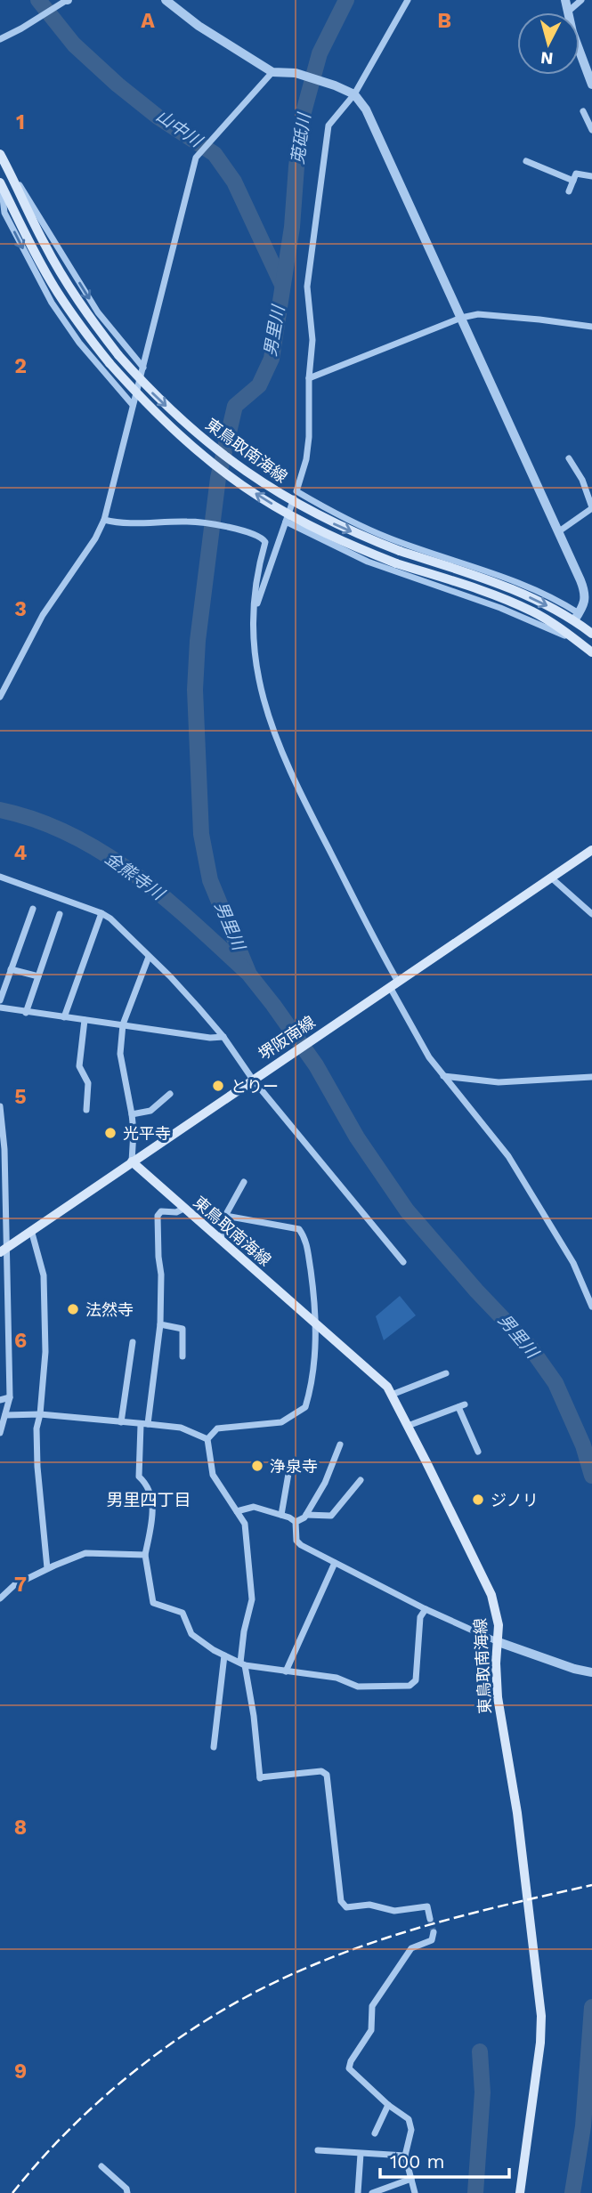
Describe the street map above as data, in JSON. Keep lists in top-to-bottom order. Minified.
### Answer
{"streets":{"main road":["東鳥取南海線","堺阪南線"]},"crossings":[["東鳥取南海線","堺阪南線"]],"districts":["男里四丁目"],"water":["山中川","莵砥川","男里川","金熊寺川"],"places":["とりー","光平寺","法然寺","浄泉寺","ジノリ"],"scale_bar":"100 m","north":"bottom","grid":{"columns":["A","B"],"rows":["1","2","3","4","5","6","7","8","9"]}}
